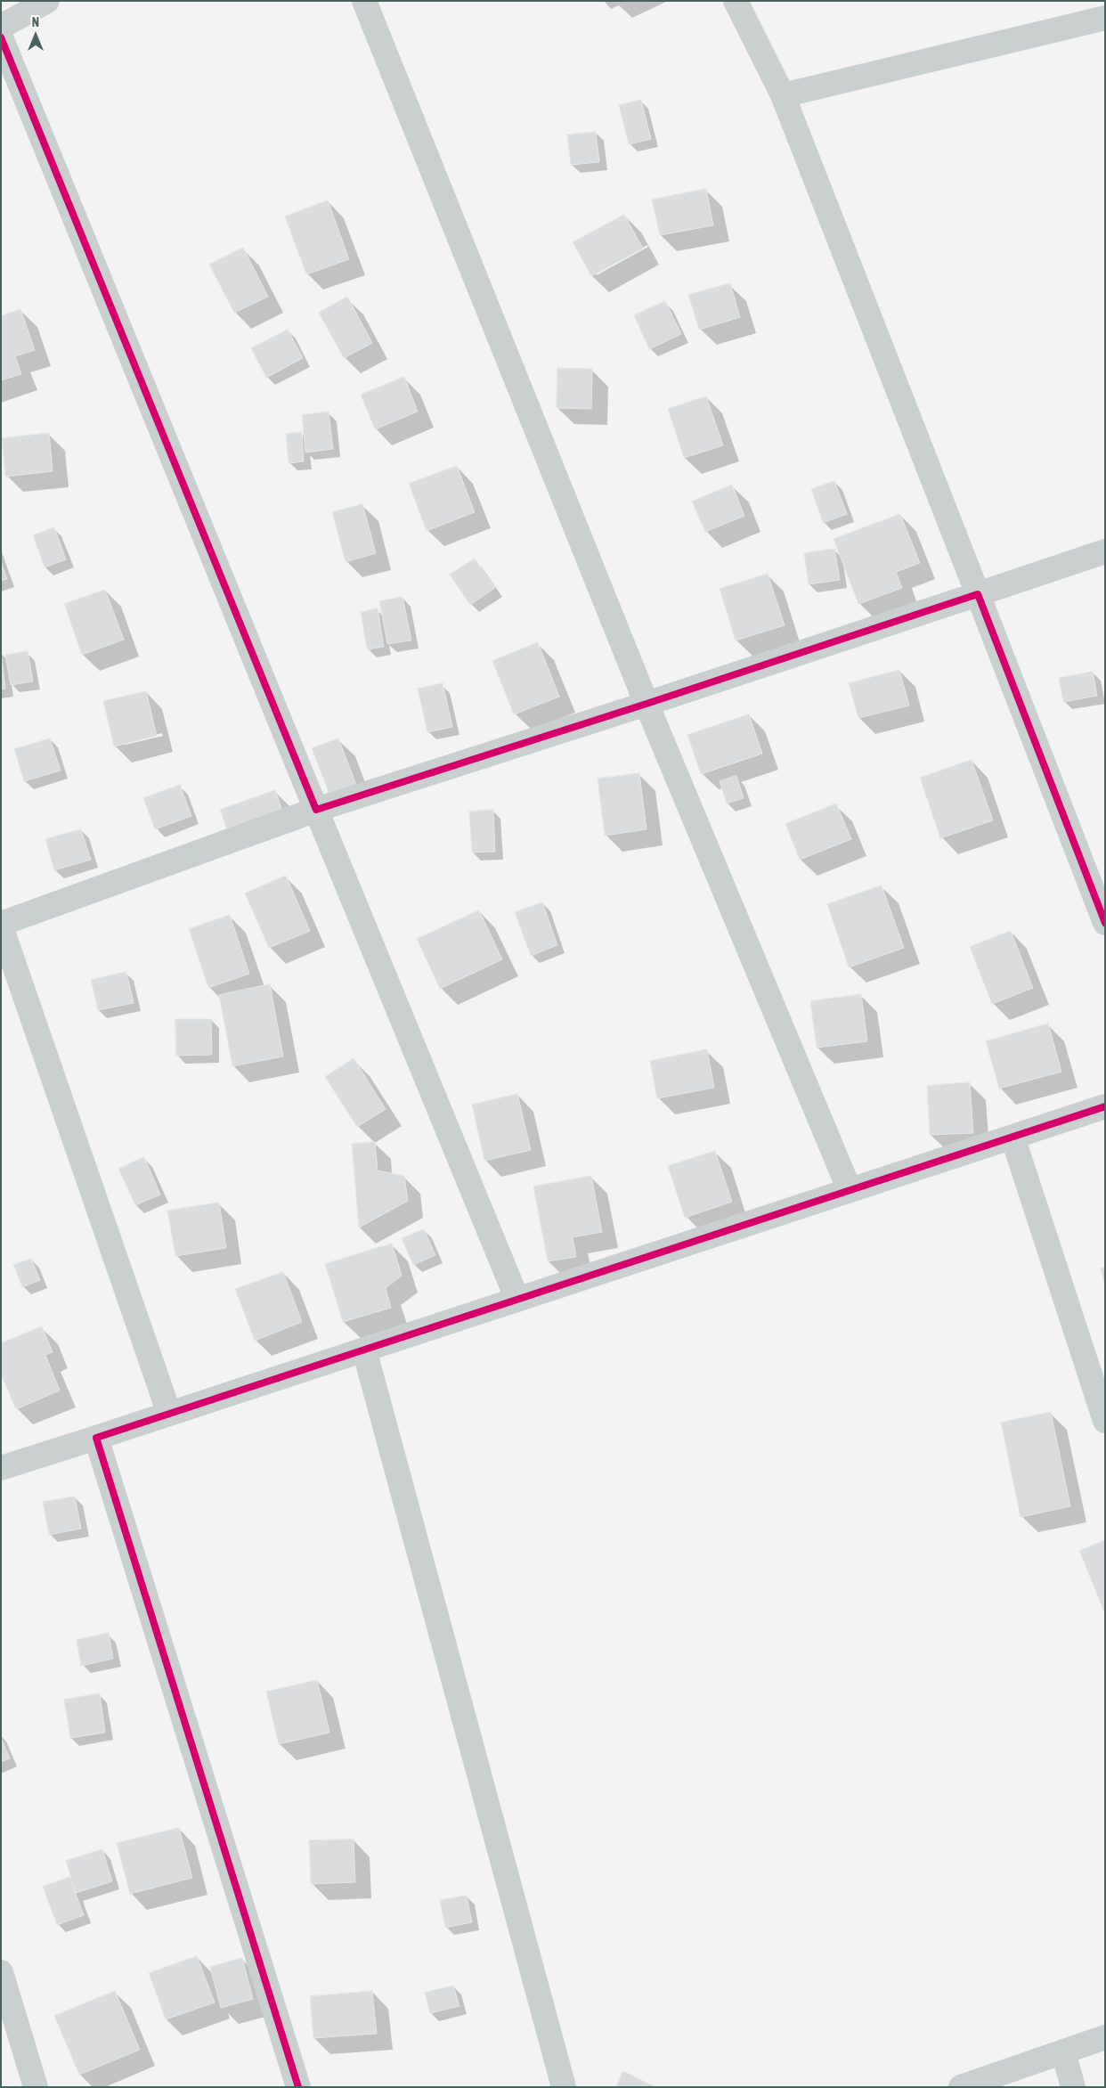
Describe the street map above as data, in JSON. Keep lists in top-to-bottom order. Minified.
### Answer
{"north":"top"}
